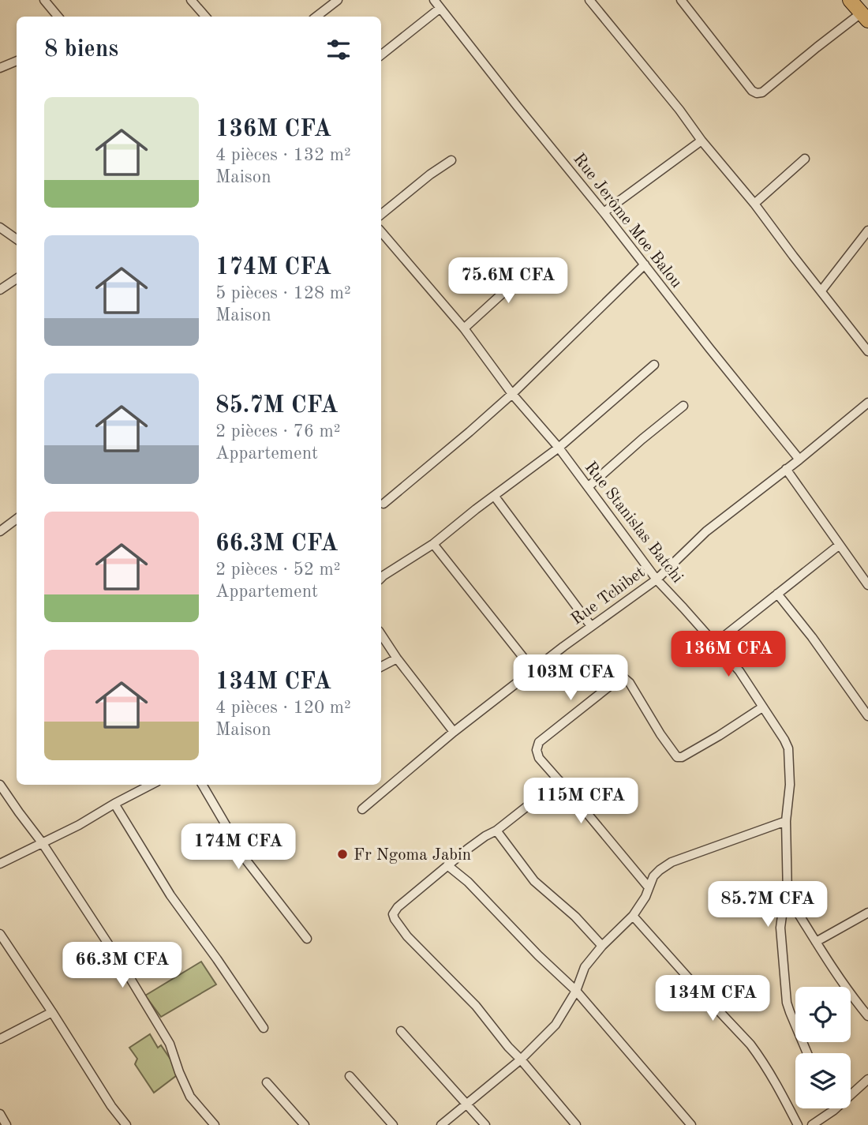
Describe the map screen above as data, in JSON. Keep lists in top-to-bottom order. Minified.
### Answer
{"streets":{"street":["Rue Jerôme Moe Balou","Rue Stanislas Batchi","Rue Tchibet"]},"crossings":[["Rue Jerôme Moe Balou","Rue Tchibet"],["Rue Stanislas Batchi","Rue Tchibet"]],"places":["Fr Ngoma Jabin"],"page":{"heading":"8 biens","list":[{"name":"136M CFA","note":"4 pièces · 132 m² · Maison"},{"name":"174M CFA","note":"5 pièces · 128 m² · Maison"},{"name":"85.7M CFA","note":"2 pièces · 76 m² · Appartement"},{"name":"66.3M CFA","note":"2 pièces · 52 m² · Appartement"},{"name":"134M CFA","note":"4 pièces · 120 m² · Maison"}],"price":["75.6M CFA","136M CFA","103M CFA","115M CFA","174M CFA","85.7M CFA","66.3M CFA","134M CFA"]}}
